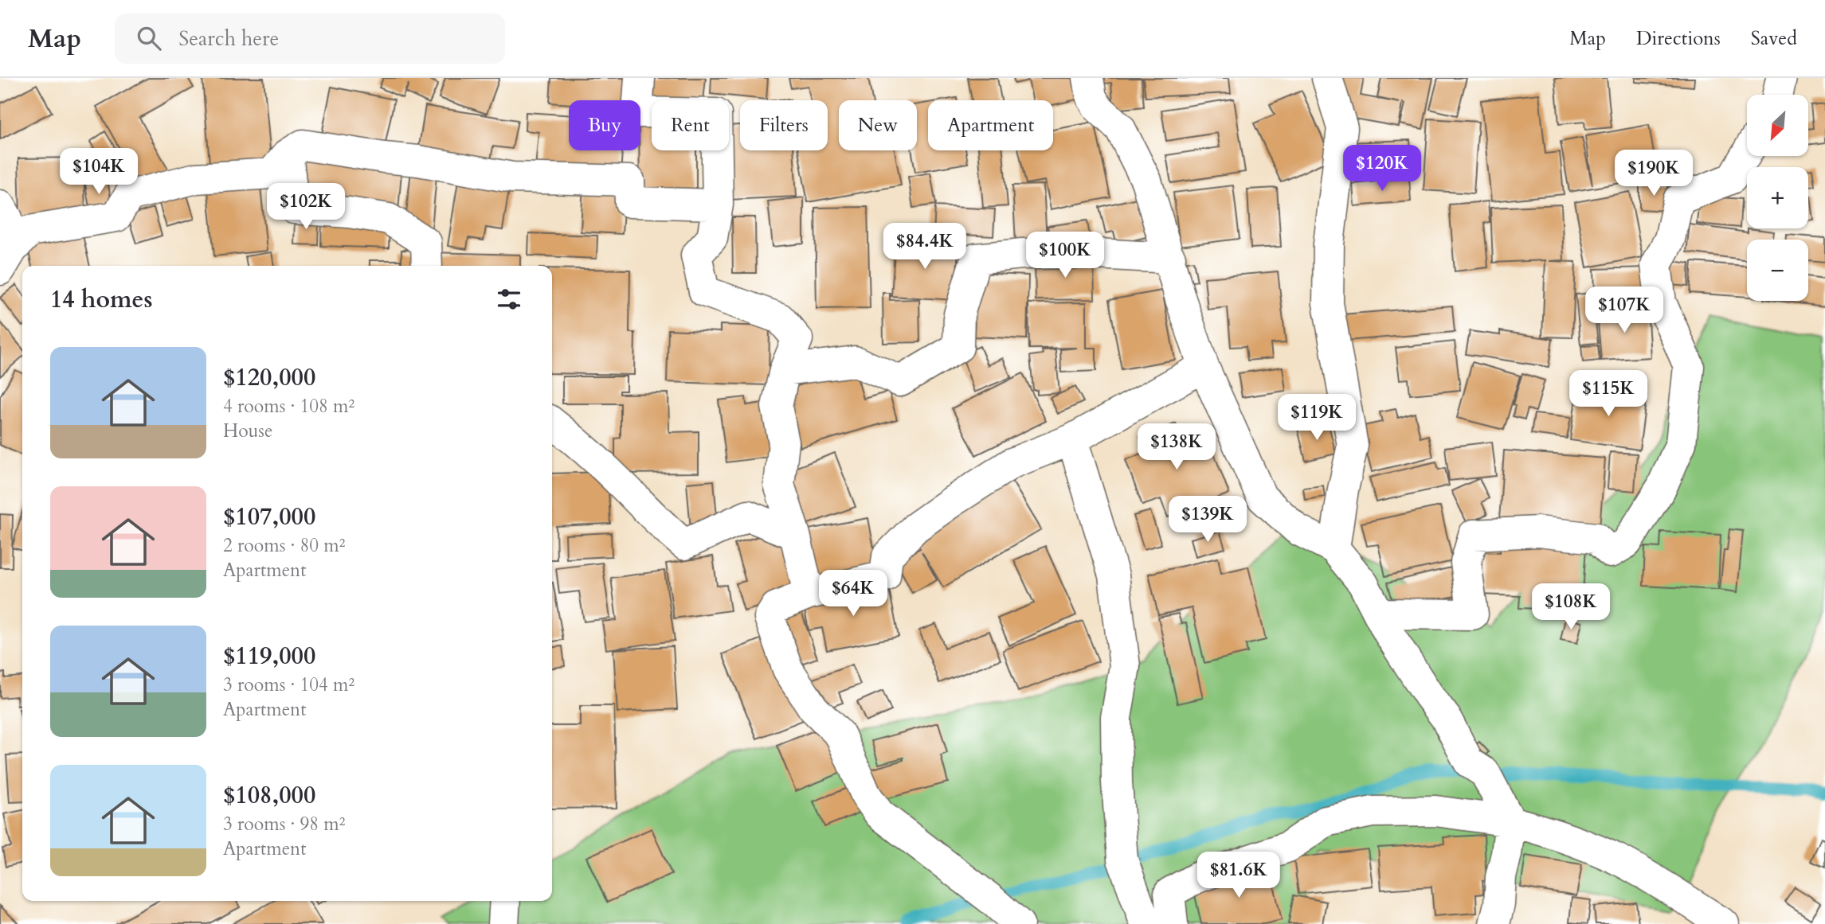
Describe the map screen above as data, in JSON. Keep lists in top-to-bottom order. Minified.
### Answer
{"north":"bottom left","page":{"header":"Map","search":"Search here","nav":["Map","Directions","Saved"],"map_buttons":["+","−"],"chip":["Buy","Rent","Filters","New","Apartment"],"price":["$120K","$104K","$190K","$102K","$84.4K","$100K","$107K","$115K","$119K","$138K","$139K","$64K","$108K","$81.6K"],"heading":"14 homes","list":[{"name":"$120,000","note":"4 rooms · 108 m² · House"},{"name":"$107,000","note":"2 rooms · 80 m² · Apartment"},{"name":"$119,000","note":"3 rooms · 104 m² · Apartment"},{"name":"$108,000","note":"3 rooms · 98 m² · Apartment"}]}}
